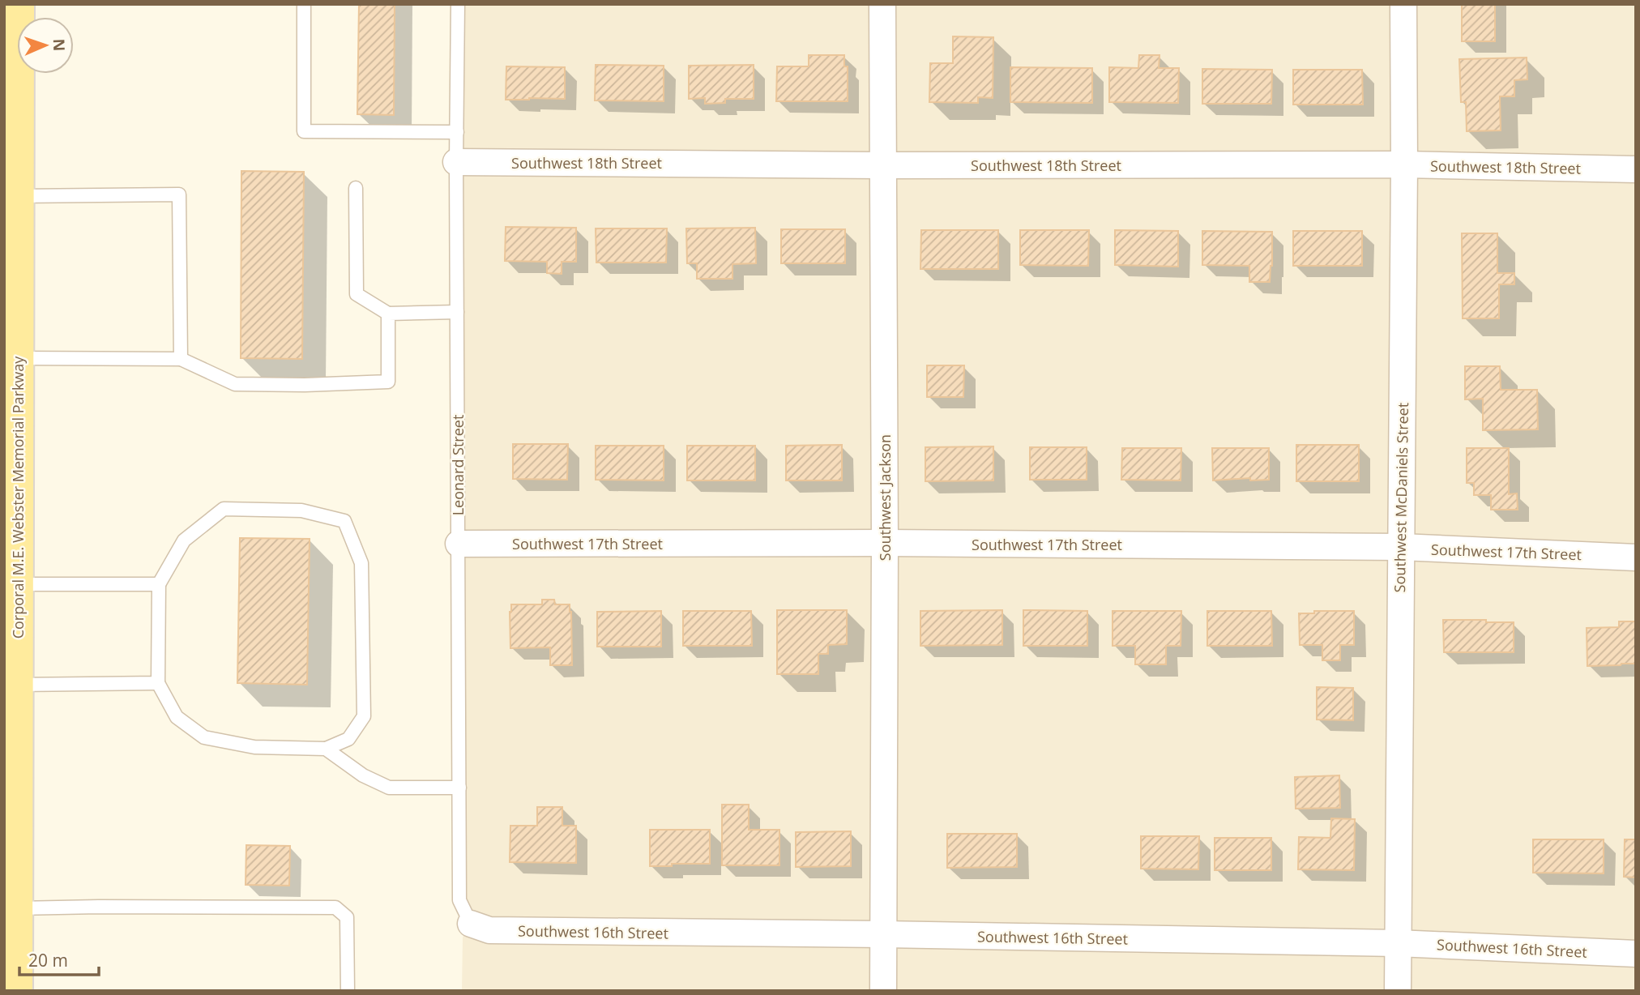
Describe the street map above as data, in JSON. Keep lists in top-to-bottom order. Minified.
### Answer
{"streets":{"main road":["Corporal M.E. Webster Memorial Parkway"],"street":["Southwest 18th Street","Southwest Jackson","Southwest McDaniels Street","Southwest 17th Street","Southwest 16th Street"],"lane":["Leonard Street"]},"crossings":[["Southwest 18th Street","Leonard Street"],["Southwest 18th Street","Southwest Jackson"],["Southwest 18th Street","Southwest McDaniels Street"],["Leonard Street","Southwest 17th Street"],["Leonard Street","Southwest 16th Street"],["Southwest Jackson","Southwest 17th Street"],["Southwest Jackson","Southwest 16th Street"],["Southwest McDaniels Street","Southwest 17th Street"],["Southwest McDaniels Street","Southwest 16th Street"]],"scale_bar":"20 m","north":"right"}
